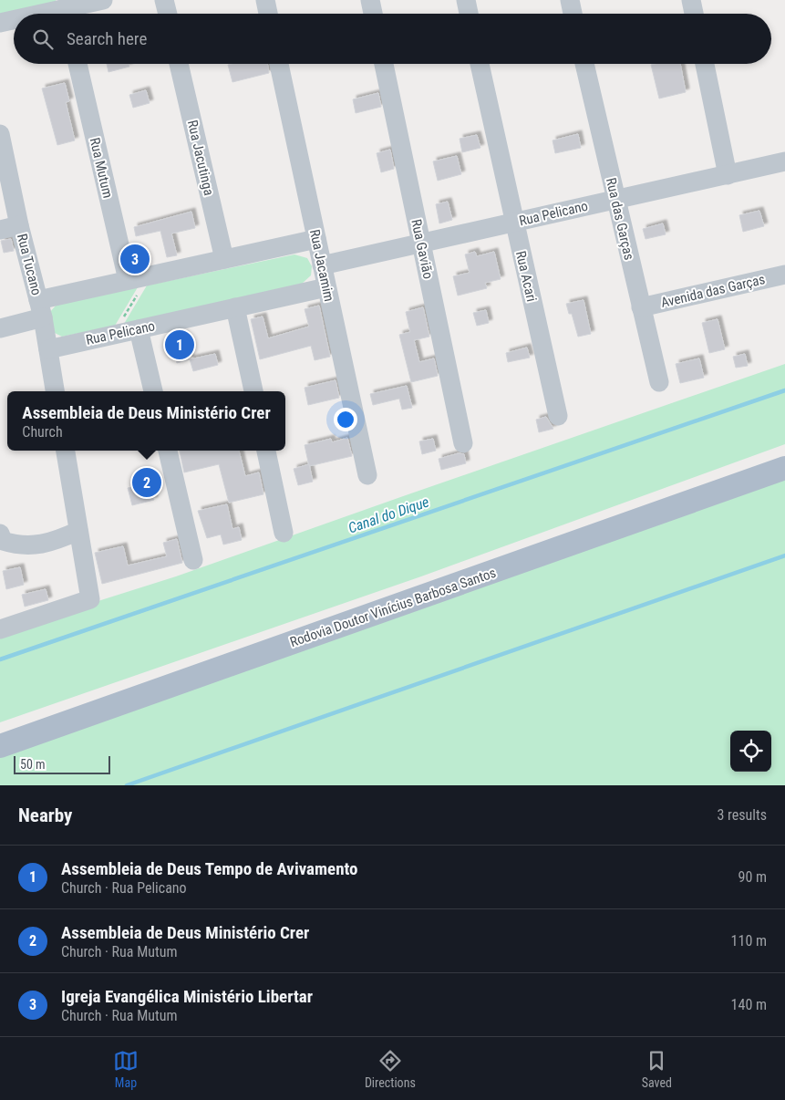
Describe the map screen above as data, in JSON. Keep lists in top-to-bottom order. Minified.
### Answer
{"streets":{"main road":["Rodovia Doutor Vinícius Barbosa Santos"],"street":["Rua Jacutinga","Rua Mutum","Rua Pelicano","Rua das Garças","Rua Gavião","Rua Tucano","Rua Jacamim","Rua Acari","Avenida das Garças"]},"crossings":[["Rua Pelicano","Rua das Garças"],["Rua Pelicano","Rua Gavião"],["Rua Pelicano","Rua Tucano"],["Rua Pelicano","Rua Jacamim"],["Rua Pelicano","Rua Acari"],["Rua das Garças","Avenida das Garças"]],"water":["Canal do Dique"],"scale_bar":"50 m","page":{"search":"Search here","pins":["3","1","2"],"popup":["Assembleia de Deus Ministério Crer","Church"],"scale":"50 m","heading":["Nearby","3 results"],"list":[{"mark":"1","name":"Assembleia de Deus Tempo de Avivamento","note":"Church · Rua Pelicano","value":"90 m"},{"mark":"2","name":"Assembleia de Deus Ministério Crer","note":"Church · Rua Mutum","value":"110 m"},{"mark":"3","name":"Igreja Evangélica Ministério Libertar","note":"Church · Rua Mutum","value":"140 m"}],"nav":["Map","Directions","Saved"]}}
